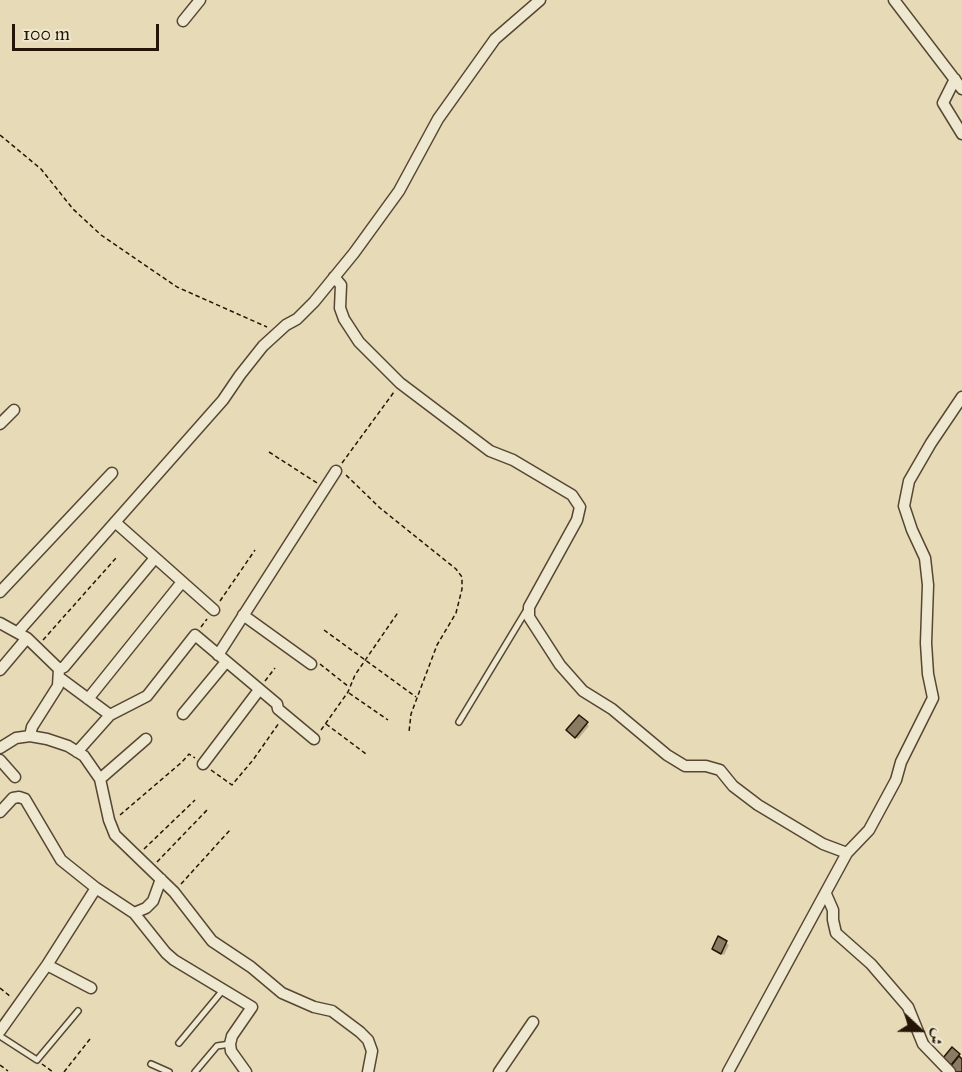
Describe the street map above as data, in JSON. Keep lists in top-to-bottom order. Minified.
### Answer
{"scale_bar":"100 m","north":"right"}
